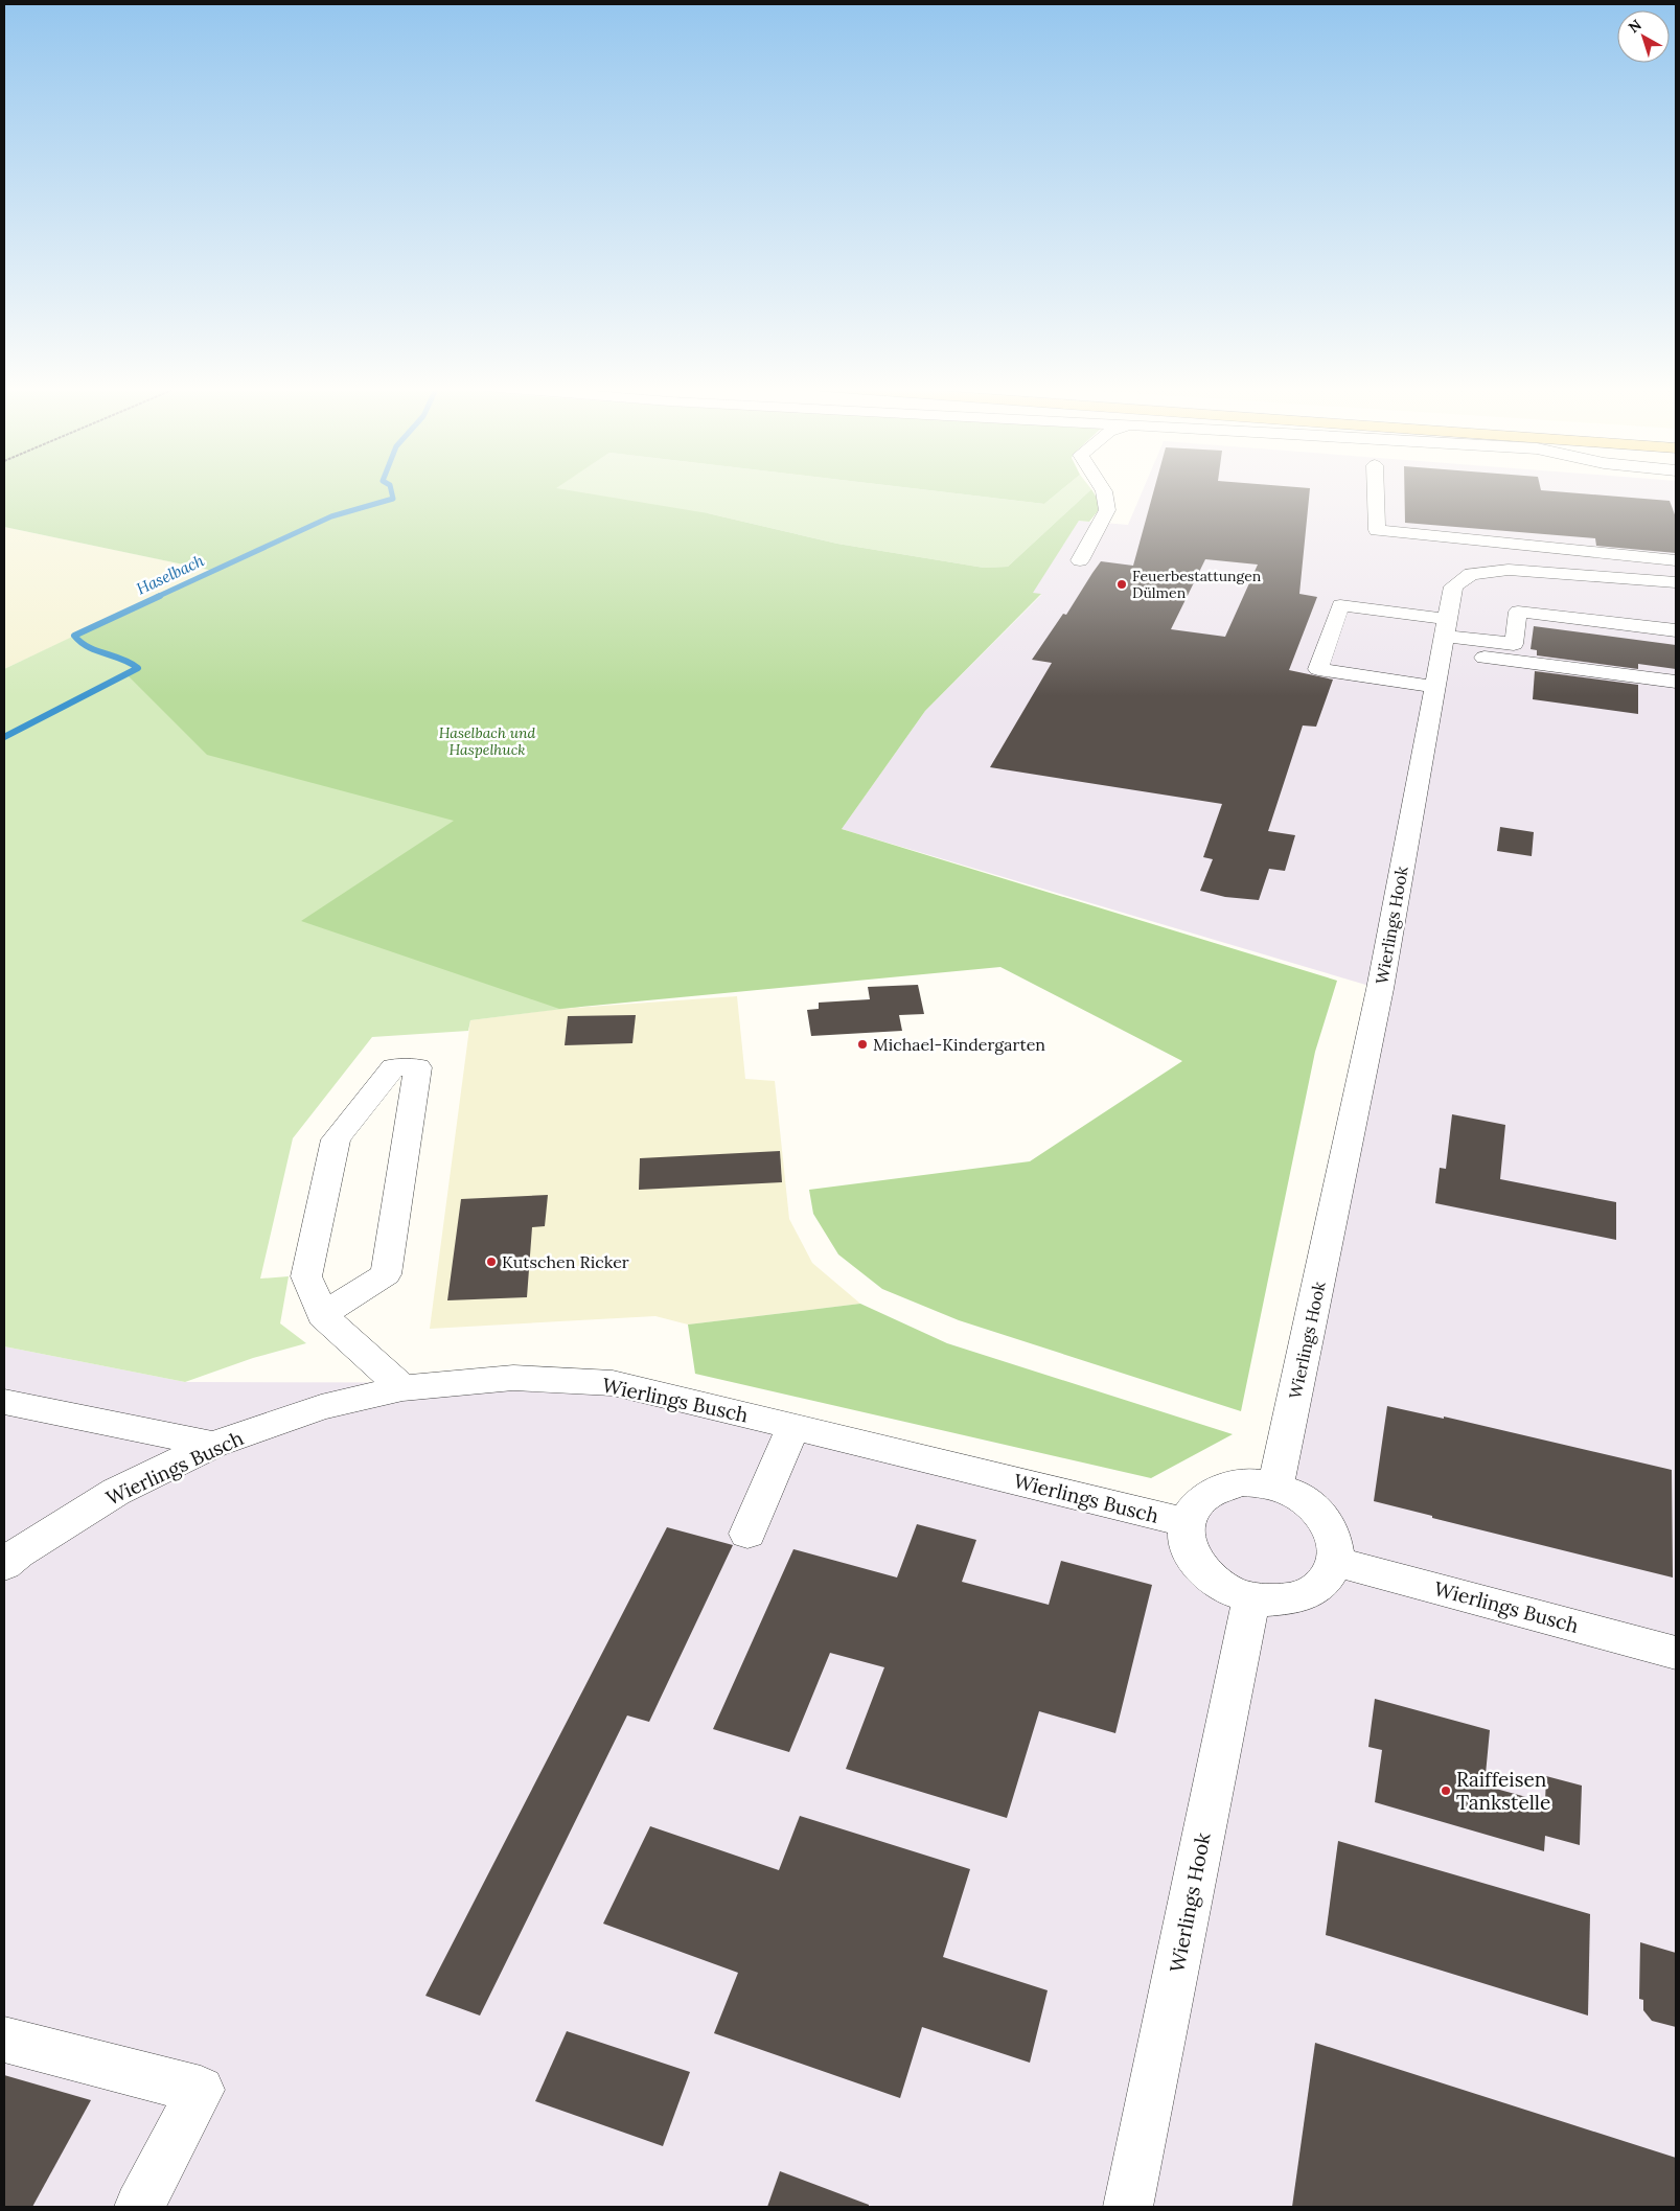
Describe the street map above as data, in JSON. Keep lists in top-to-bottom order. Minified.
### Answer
{"streets":{"street":["Wierlings Hook","Wierlings Busch"]},"crossings":[["Wierlings Hook","Wierlings Busch"]],"water":["Haselbach"],"parks":["Haselbach und Haspelhuck"],"places":["Feuerbestattungen Dülmen","Michael-Kindergarten","Kutschen Ricker","Raiffeisen Tankstelle"],"north":"top left"}
